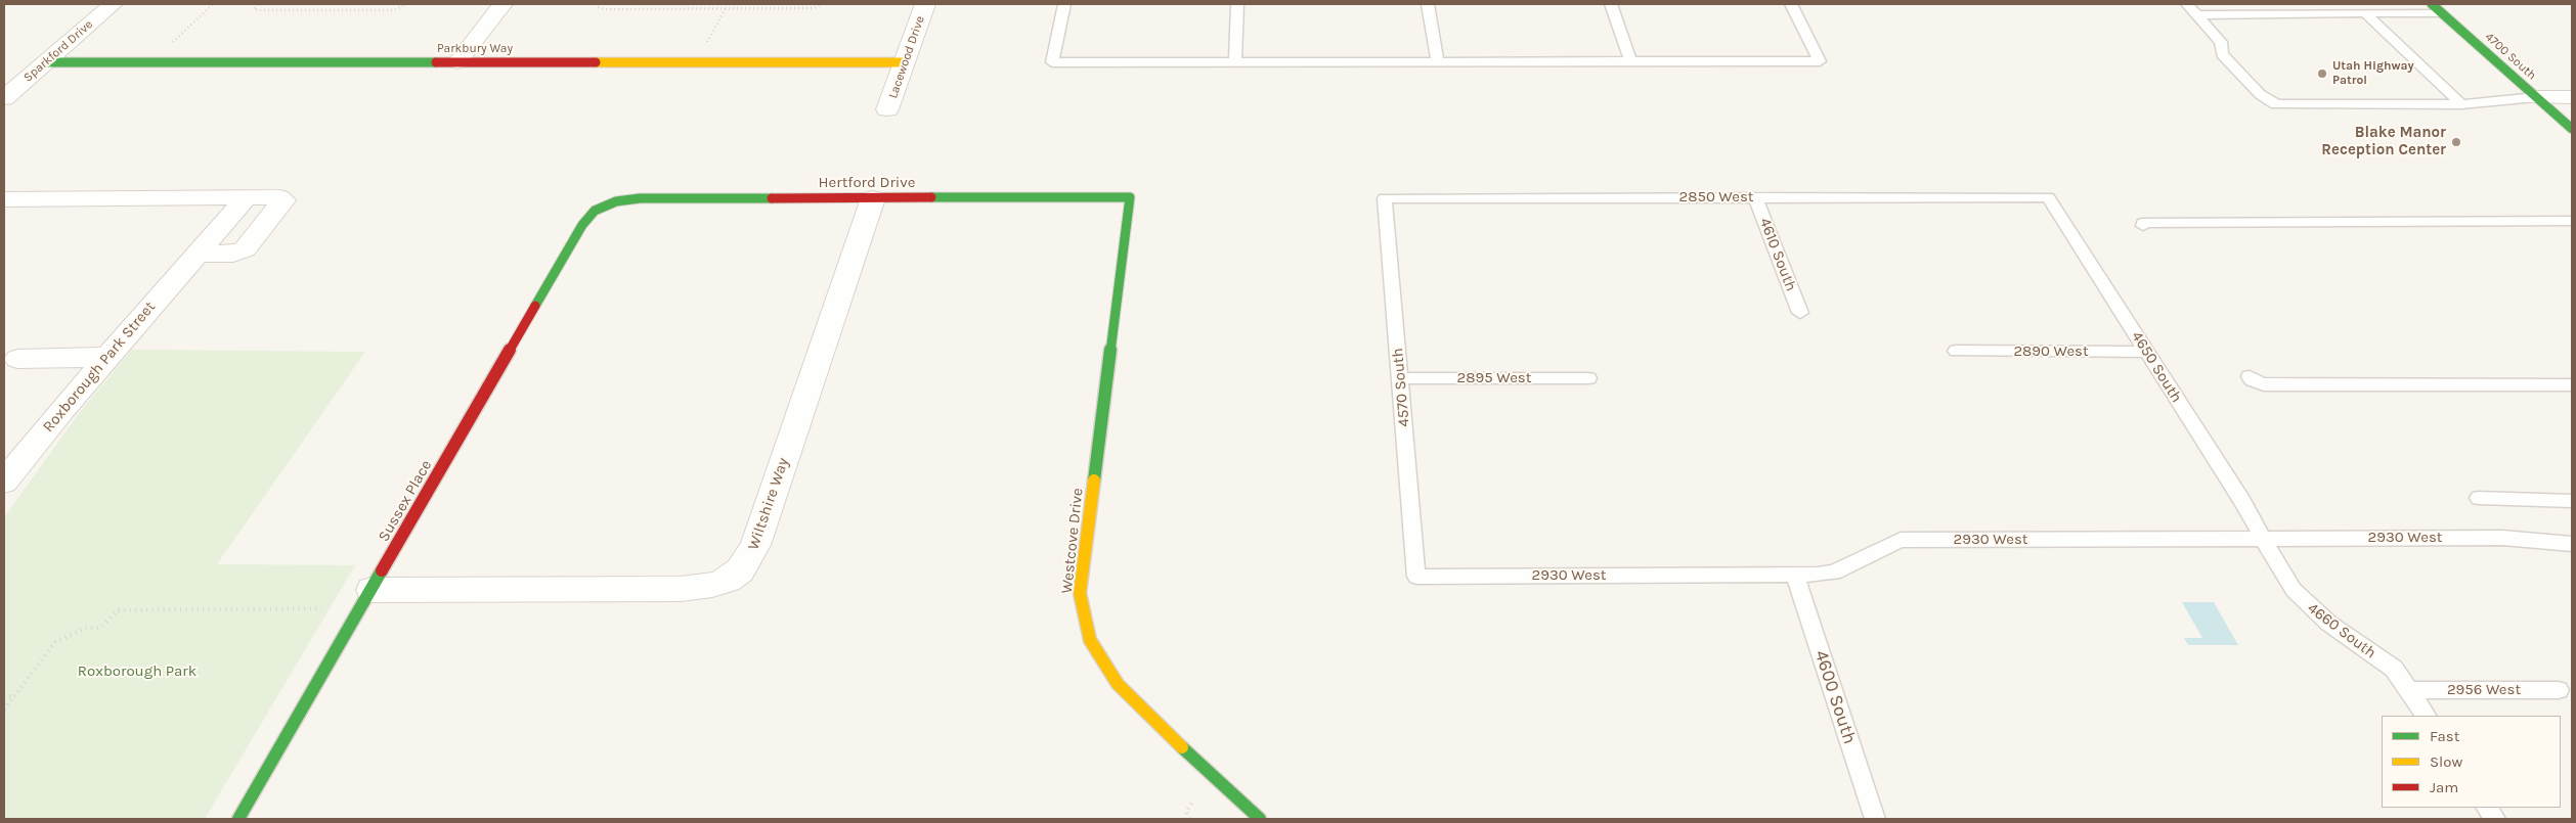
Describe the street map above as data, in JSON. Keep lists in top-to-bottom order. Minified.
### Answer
{"streets":{"street":["Parkbury Way","Sparkford Drive","4700 South","Lacewood Drive","Hertford Drive","Roxborough Park Street","Sussex Place","Wiltshire Way","Westcove Drive"],"lane":["2850 West","4610 South","2890 West","4650 South","2895 West","4570 South","2930 West","4660 South","2956 West","4600 South"]},"crossings":[["Parkbury Way","Sparkford Drive"],["Parkbury Way","Lacewood Drive"],["Hertford Drive","Sussex Place"],["Hertford Drive","Wiltshire Way"],["Hertford Drive","Westcove Drive"],["2850 West","4610 South"],["2850 West","4650 South"],["2850 West","4570 South"],["2890 West","4650 South"],["4650 South","2930 West"],["4650 South","4660 South"],["2895 West","4570 South"],["4570 South","2930 West"],["Sussex Place","Wiltshire Way"],["2930 West","4660 South"],["2930 West","4600 South"],["4660 South","2956 West"]],"parks":["Roxborough Park"],"places":["Utah Highway Patrol","Blake Manor Reception Center"],"legend":["Fast","Slow","Jam"]}
